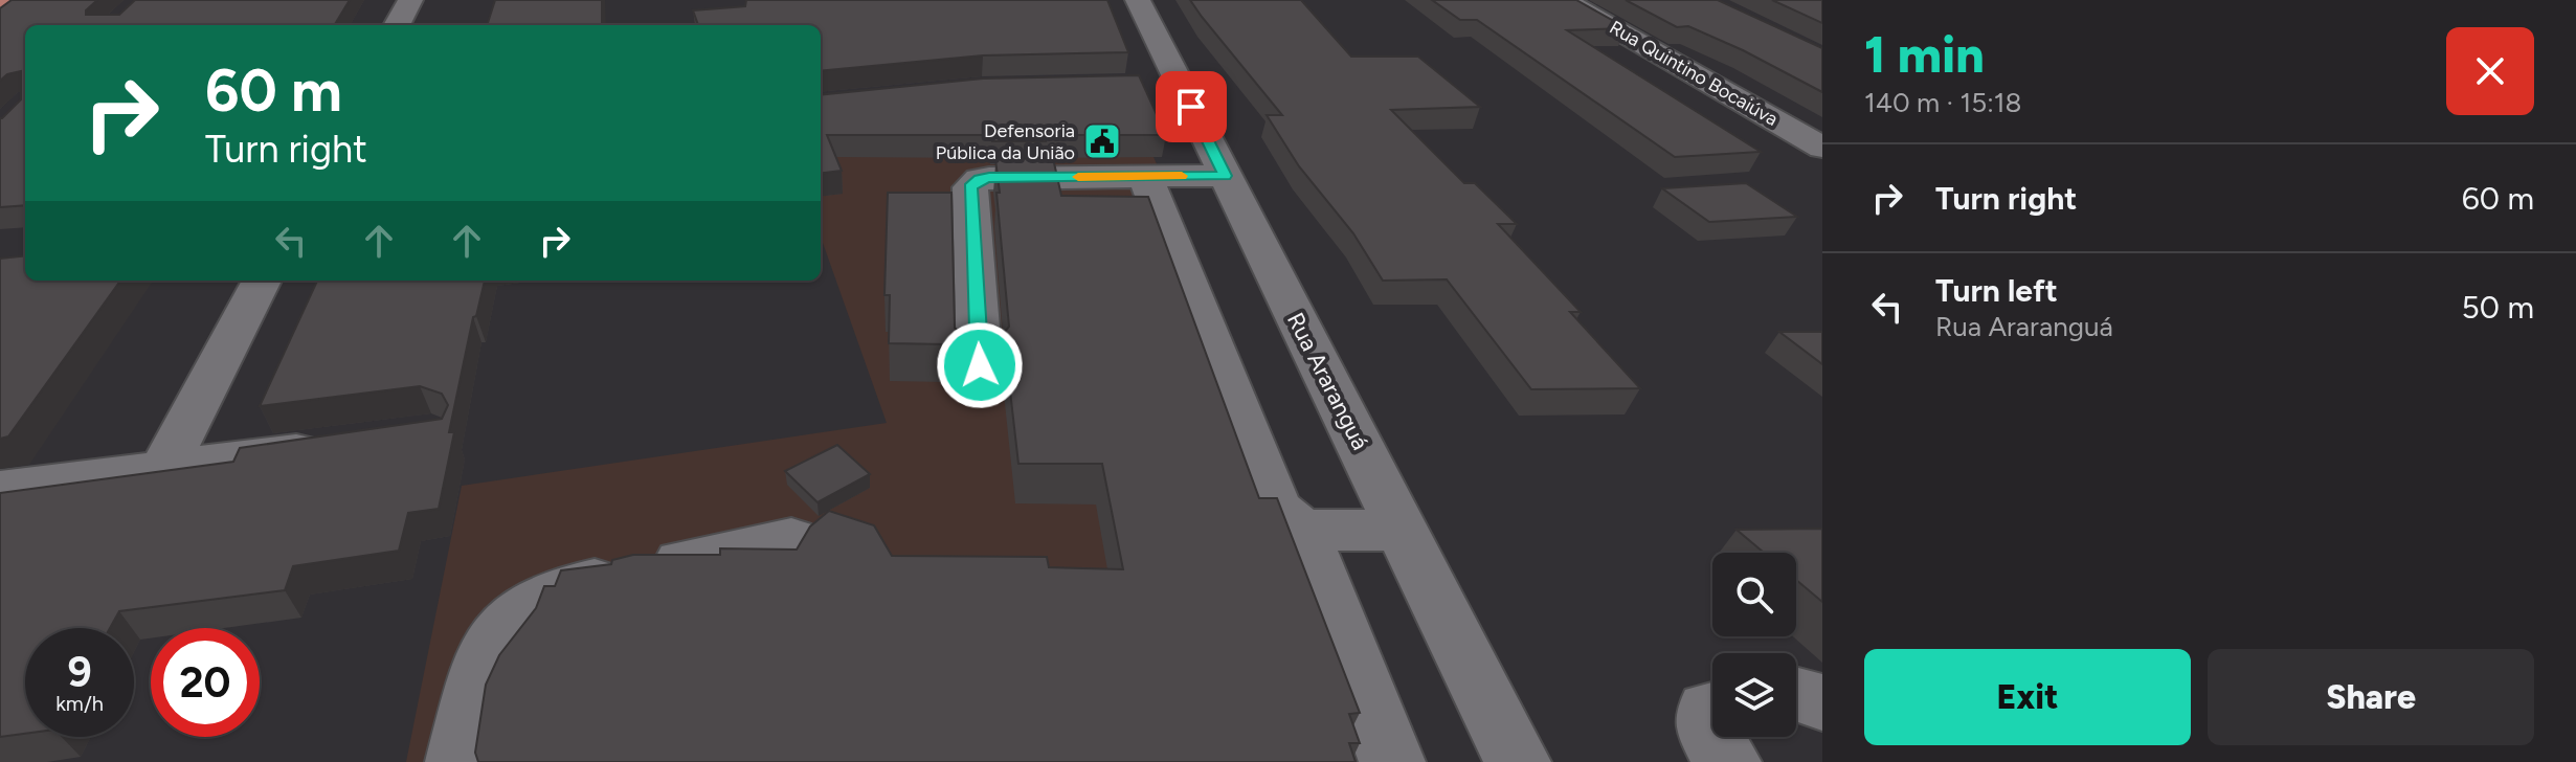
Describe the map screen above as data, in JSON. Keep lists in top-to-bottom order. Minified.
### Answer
{"streets":{"street":["Rua Quintino Bocaiúva","Rua Araranguá"]},"places":{"public building":["Defensoria Pública da União"]},"page":{"heading":["1 min","140 m · 15:18"],"turn":["60 m","Turn right"],"list":[{"name":"Turn right","value":"60 m"},{"name":"Turn left","note":"Rua Araranguá","value":"50 m"}],"speed":"9 km/h","limit":"20","buttons":["Exit","Share"]}}
